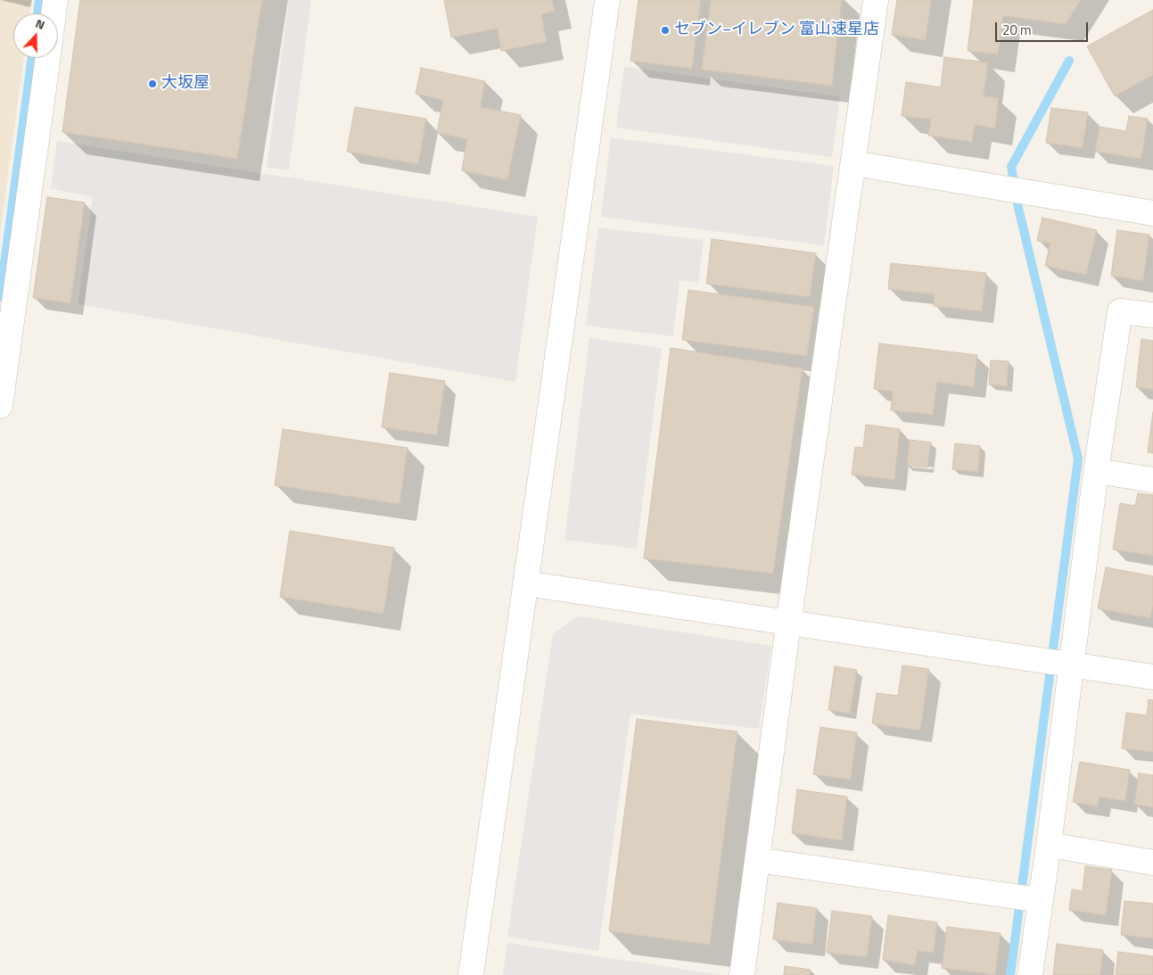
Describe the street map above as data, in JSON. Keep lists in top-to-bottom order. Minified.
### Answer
{"places":["セブン−イレブン 富山速星店","大坂屋"],"scale_bar":"20 m","north":"top"}
